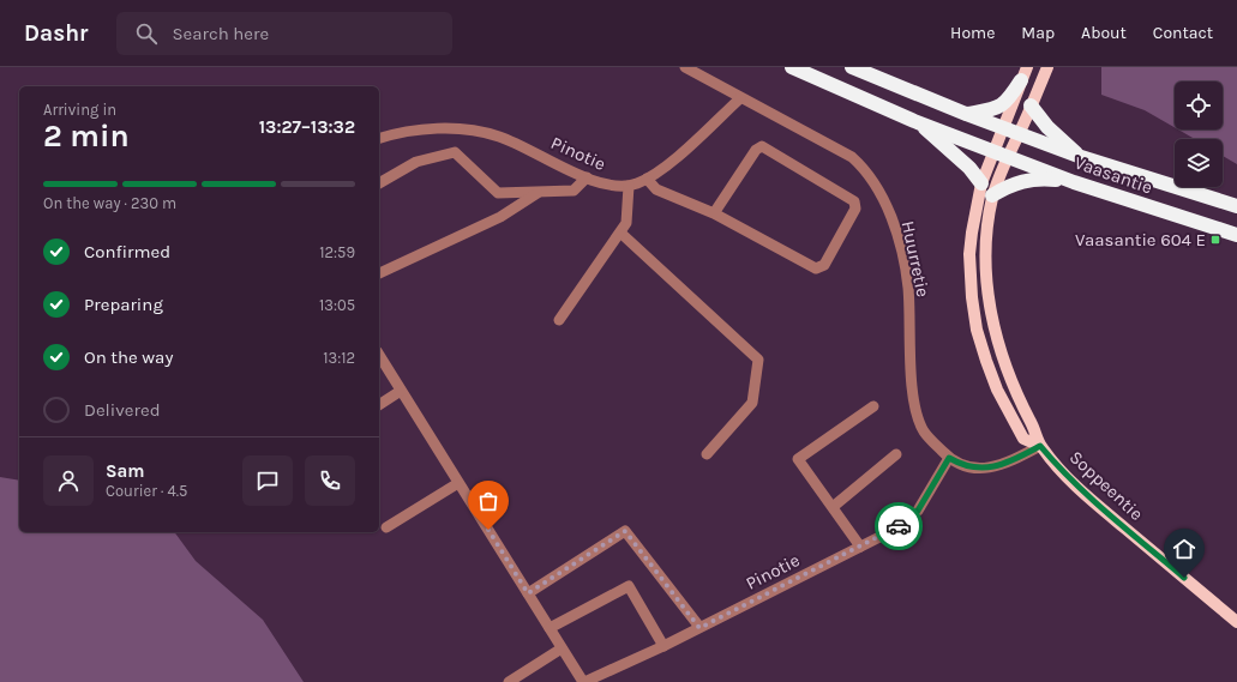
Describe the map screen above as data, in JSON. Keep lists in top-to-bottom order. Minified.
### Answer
{"streets":{"highway":["Vaasantie"],"main road":["Soppeentie"],"street":["Pinotie","Huurretie"]},"crossings":[["Pinotie","Huurretie"],["Vaasantie","Soppeentie"],["Huurretie","Soppeentie"]],"places":{"transit":["Vaasantie 604 E"]},"page":{"header":"Dashr","search":"Search here","nav":["Home","Map","About","Contact"],"heading":["2 min","Arriving in","13:27–13:32"],"panel":["Sam","Courier · 4.5"],"bar":"On the way · 230 m","list":[["Confirmed","12:59"],["Preparing","13:05"],["On the way","13:12"],"Delivered"]}}
